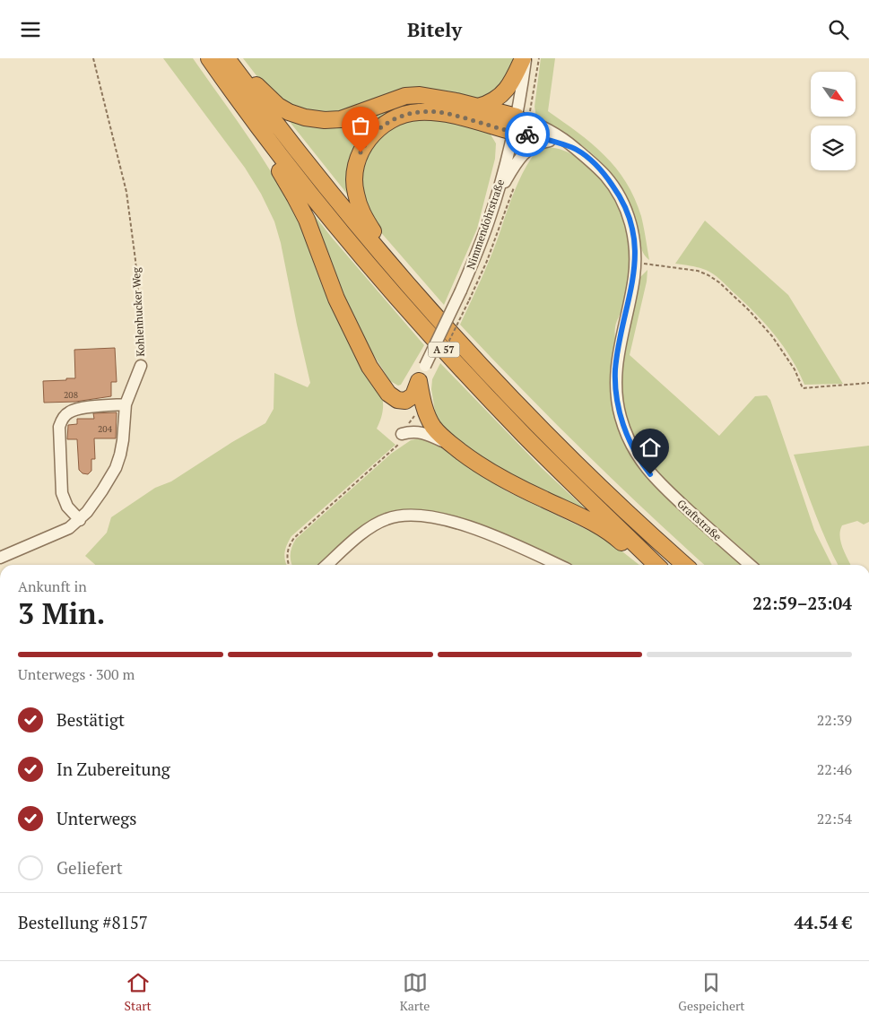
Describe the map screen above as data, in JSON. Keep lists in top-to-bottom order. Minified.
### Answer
{"streets":{"highway":["A 57"],"street":["Nimmendohrstraße","Kohlenhucker Weg","Graftstraße"]},"crossings":[["Nimmendohrstraße","Graftstraße"]],"house_numbers":["208","204"],"north":"bottom right","page":{"header":"Bitely","heading":["3 Min.","Ankunft in","22:59–23:04"],"panel":["Bestellung #8157","44.54 €"],"bar":"Unterwegs · 300 m","list":[["Bestätigt","22:39"],["In Zubereitung","22:46"],["Unterwegs","22:54"],"Geliefert"],"tabs":["Start","Karte","Gespeichert"]}}
